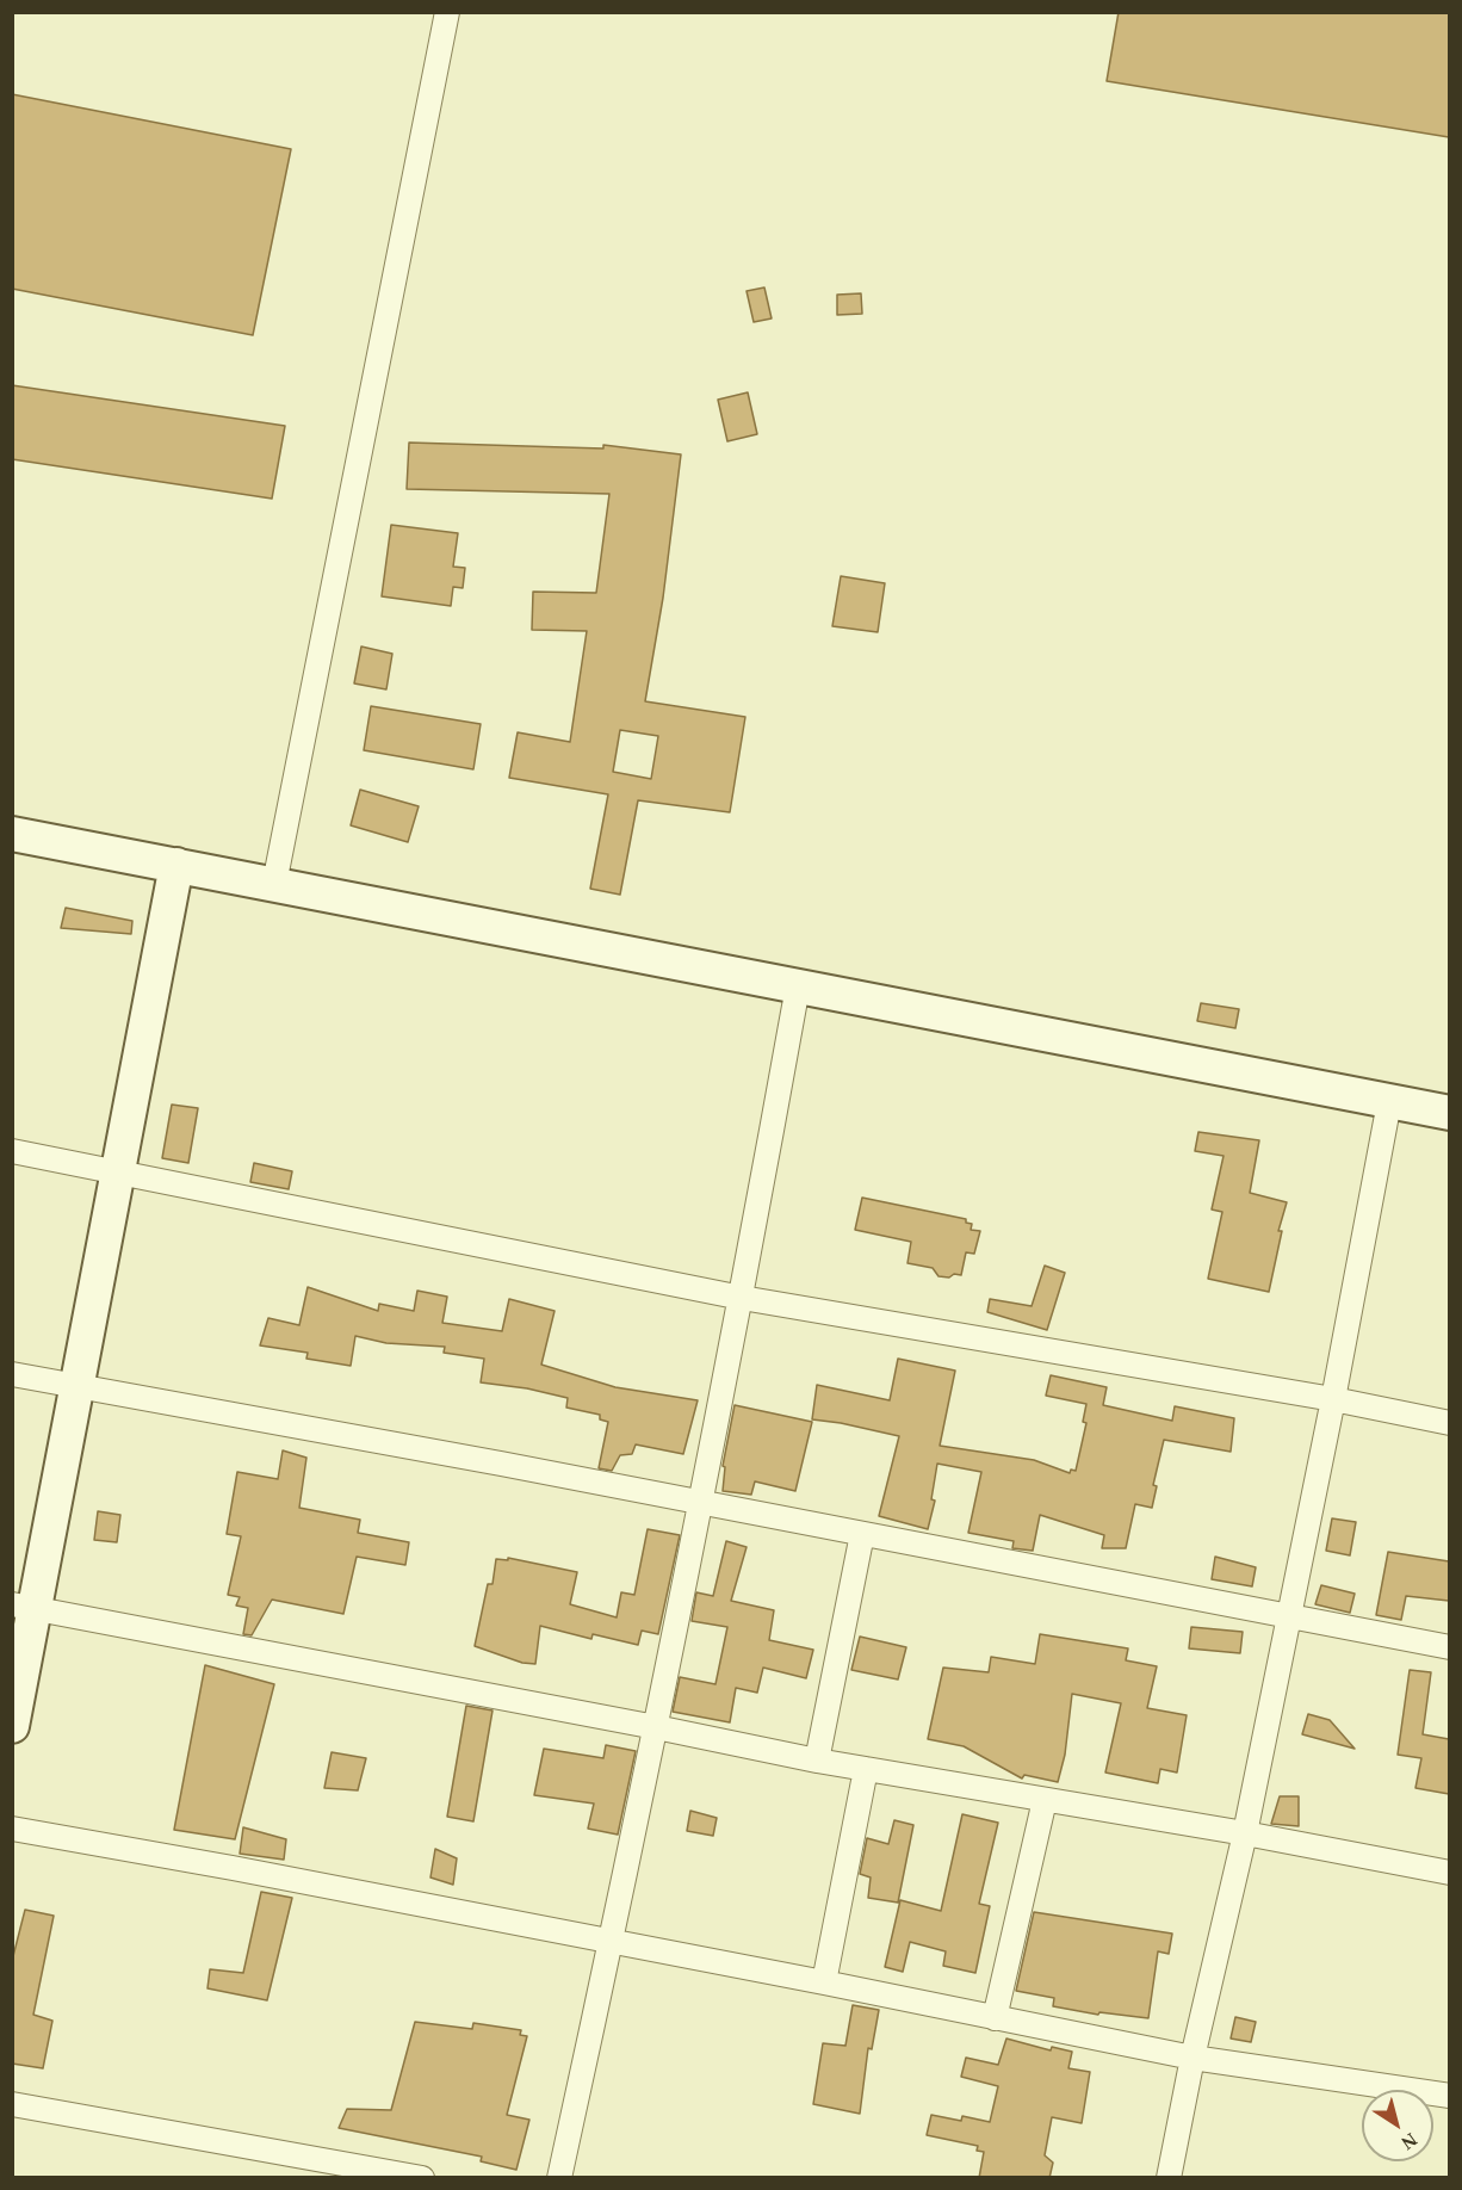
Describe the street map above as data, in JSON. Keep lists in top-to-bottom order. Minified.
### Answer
{"north":"bottom right"}
